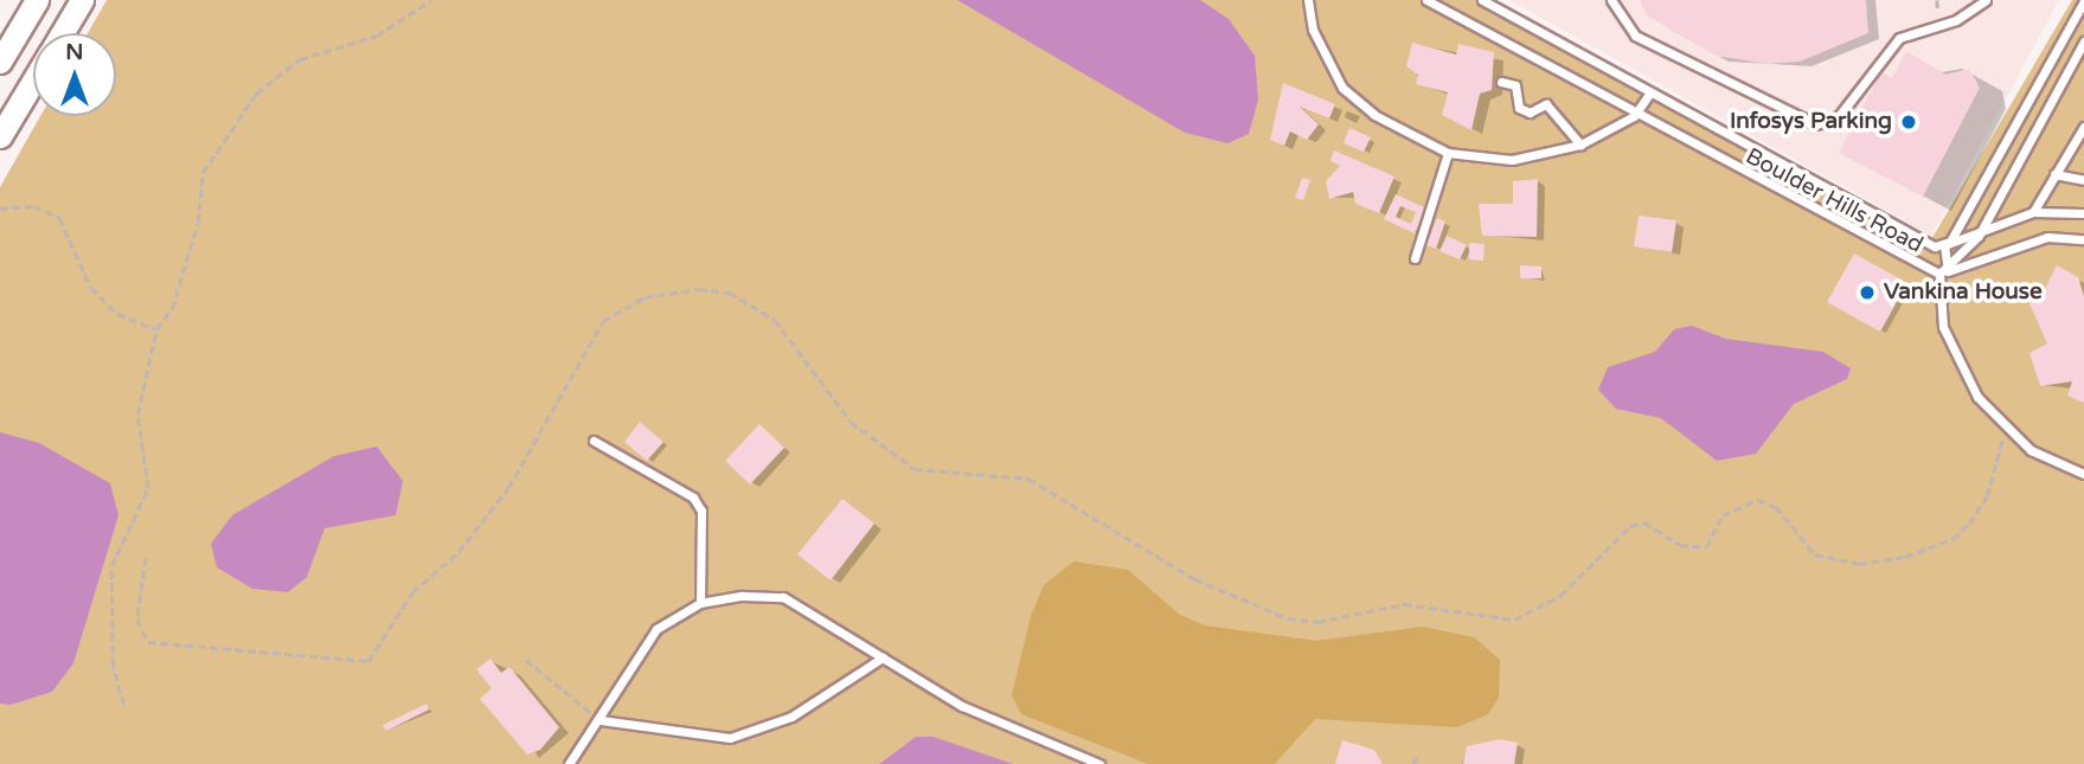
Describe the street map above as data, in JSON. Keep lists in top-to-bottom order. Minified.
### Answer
{"streets":{"lane":["Boulder Hills Road"]},"places":["Infosys Parking","Vankina House"],"north":"top"}
